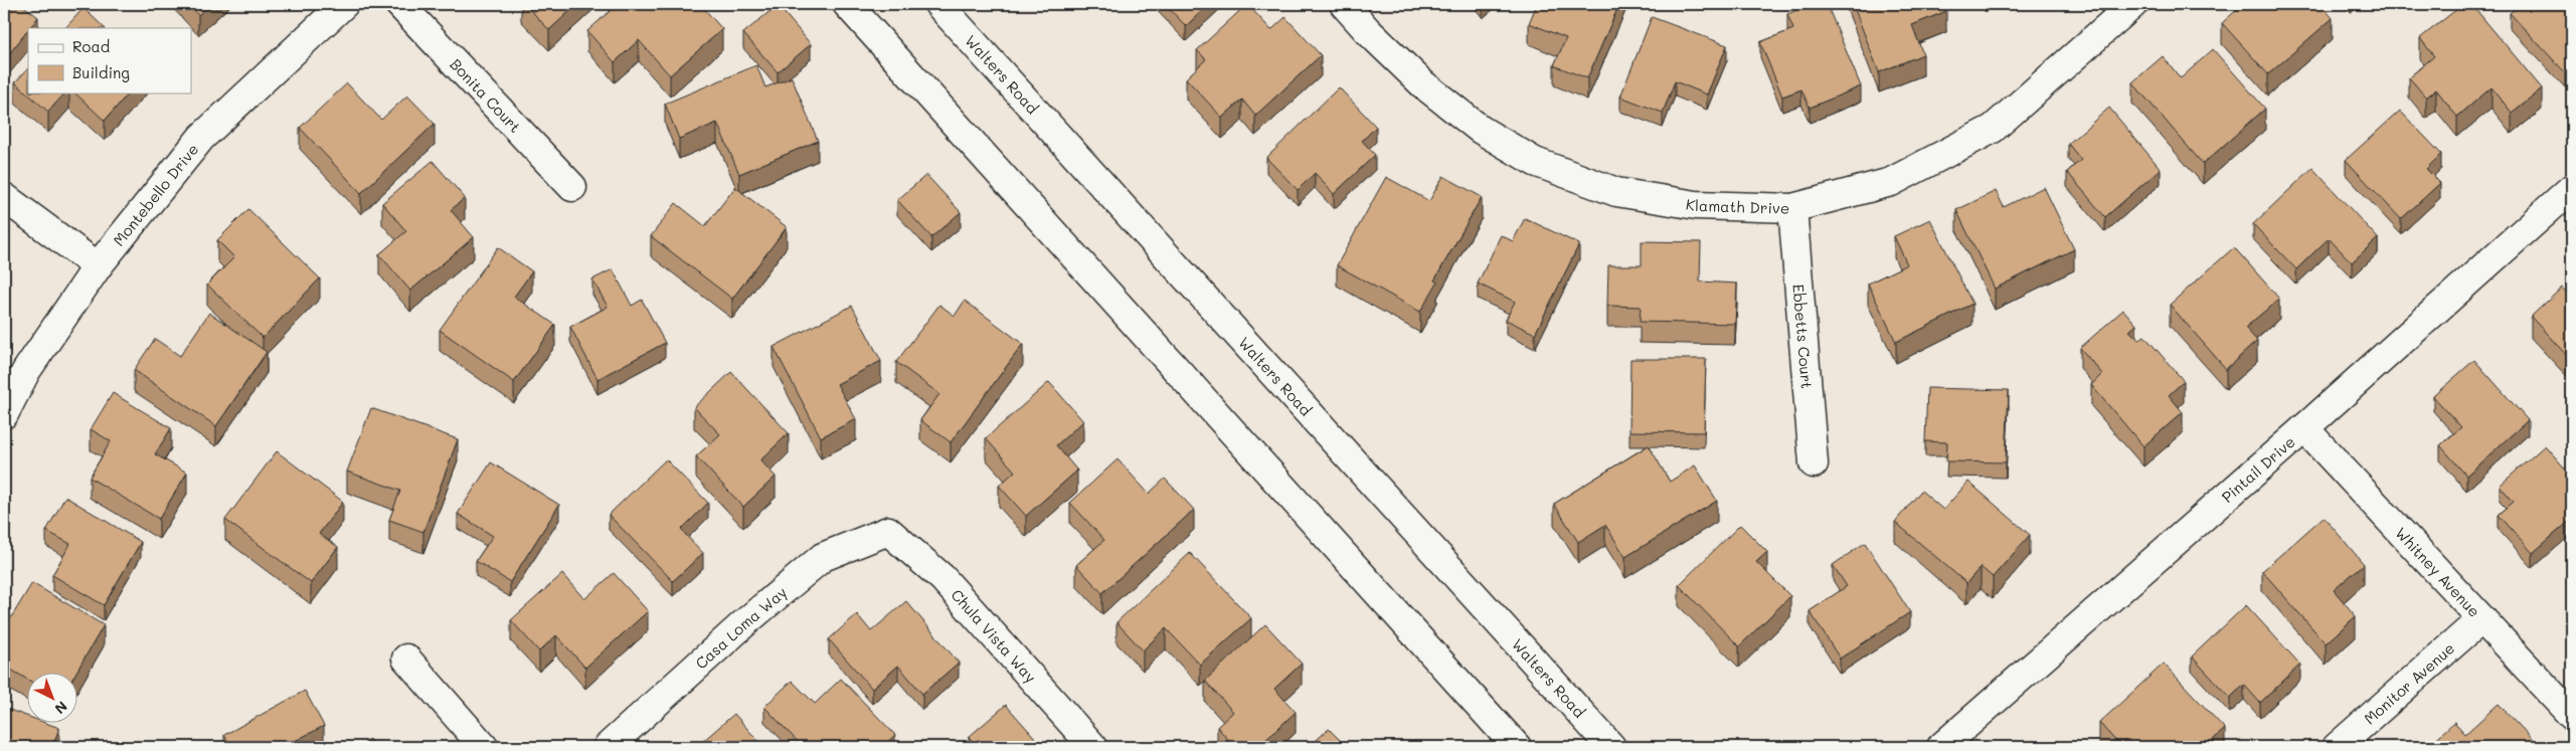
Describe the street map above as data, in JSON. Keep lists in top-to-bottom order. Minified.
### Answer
{"streets":{"street":["Walters Road","Bonita Court","Montebello Drive","Klamath Drive","Ebbetts Court","Pintail Drive","Whitney Avenue","Casa Loma Way","Chula Vista Way","Monitor Avenue"]},"crossings":[["Klamath Drive","Ebbetts Court"],["Pintail Drive","Whitney Avenue"],["Whitney Avenue","Monitor Avenue"],["Casa Loma Way","Chula Vista Way"]],"legend":["Road","Building"],"north":"bottom right"}
